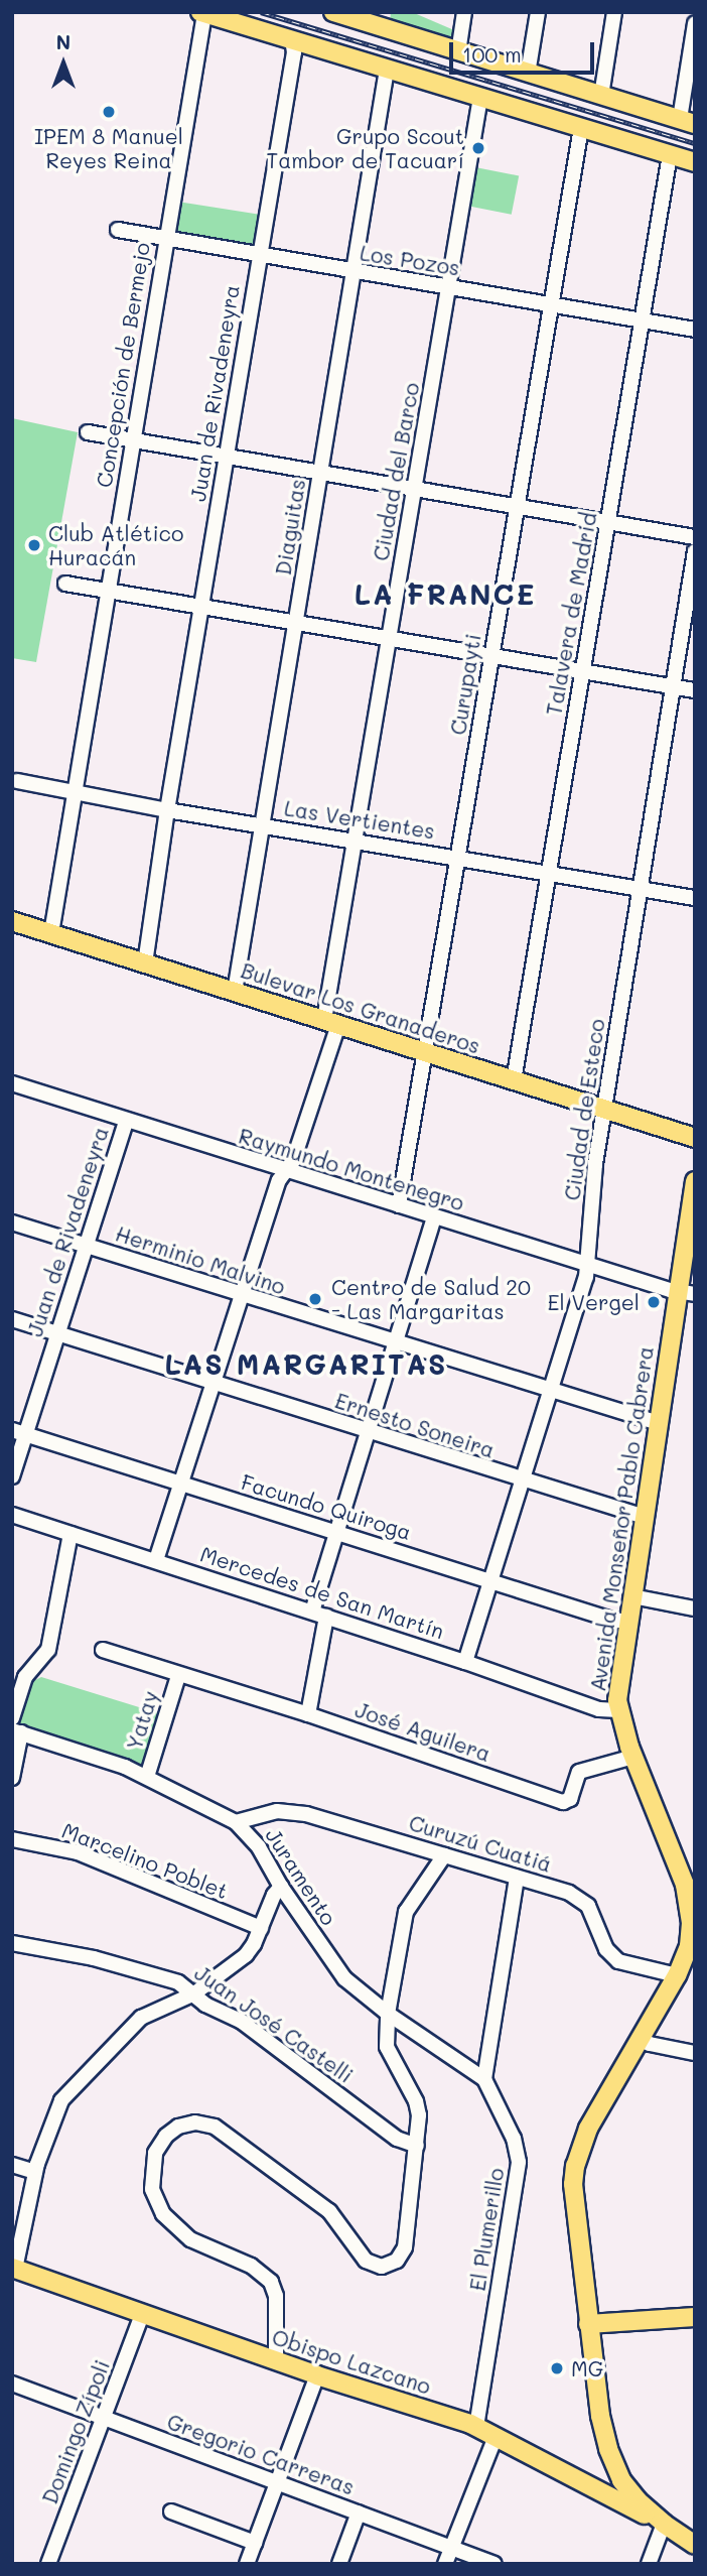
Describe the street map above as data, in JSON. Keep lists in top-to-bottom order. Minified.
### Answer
{"streets":{"main road":["Bulevar Los Granaderos","Avenida Monseñor Pablo Cabrera","Obispo Lazcano"],"street":["Los Pozos","Concepción de Bermejo","Juan de Rivadeneyra","Ciudad del Barco","Diaguitas","Talavera de Madrid","Curupayti","Las Vertientes","Ciudad de Esteco","Raymundo Montenegro","Herminio Malvino","Ernesto Soneira","Facundo Quiroga","Mercedes de San Martín","Yatay","José Aguilera","Curuzú Cuatiá","Marcelino Poblet","Juramento","Juan José Castelli","El Plumerillo","Domingo Zípoli","Gregorio Carreras"]},"crossings":[["Los Pozos","Concepción de Bermejo"],["Los Pozos","Juan de Rivadeneyra"],["Los Pozos","Ciudad del Barco"],["Los Pozos","Diaguitas"],["Los Pozos","Talavera de Madrid"],["Los Pozos","Curupayti"],["Concepción de Bermejo","Las Vertientes"],["Concepción de Bermejo","Bulevar Los Granaderos"],["Juan de Rivadeneyra","Las Vertientes"],["Juan de Rivadeneyra","Bulevar Los Granaderos"],["Juan de Rivadeneyra","Raymundo Montenegro"],["Juan de Rivadeneyra","Herminio Malvino"],["Juan de Rivadeneyra","Ernesto Soneira"],["Juan de Rivadeneyra","Facundo Quiroga"],["Ciudad del Barco","Las Vertientes"],["Ciudad del Barco","Bulevar Los Granaderos"],["Ciudad del Barco","Raymundo Montenegro"],["Ciudad del Barco","Herminio Malvino"],["Ciudad del Barco","Ernesto Soneira"],["Ciudad del Barco","Facundo Quiroga"],["Ciudad del Barco","Mercedes de San Martín"],["Diaguitas","Las Vertientes"],["Diaguitas","Bulevar Los Granaderos"],["Talavera de Madrid","Las Vertientes"],["Talavera de Madrid","Bulevar Los Granaderos"],["Curupayti","Las Vertientes"],["Curupayti","Bulevar Los Granaderos"],["Curupayti","Raymundo Montenegro"],["Las Vertientes","Ciudad de Esteco"],["Bulevar Los Granaderos","Ciudad de Esteco"],["Ciudad de Esteco","Raymundo Montenegro"],["Ciudad de Esteco","Herminio Malvino"],["Ciudad de Esteco","Ernesto Soneira"],["Ciudad de Esteco","Facundo Quiroga"],["Ciudad de Esteco","Mercedes de San Martín"],["Raymundo Montenegro","Avenida Monseñor Pablo Cabrera"],["Herminio Malvino","Avenida Monseñor Pablo Cabrera"],["Ernesto Soneira","Avenida Monseñor Pablo Cabrera"],["Facundo Quiroga","Avenida Monseñor Pablo Cabrera"],["Avenida Monseñor Pablo Cabrera","Mercedes de San Martín"],["Avenida Monseñor Pablo Cabrera","José Aguilera"],["Avenida Monseñor Pablo Cabrera","Curuzú Cuatiá"],["Avenida Monseñor Pablo Cabrera","Obispo Lazcano"],["Yatay","José Aguilera"],["Yatay","Juramento"],["Curuzú Cuatiá","Juramento"],["Juramento","El Plumerillo"],["El Plumerillo","Obispo Lazcano"],["Obispo Lazcano","Domingo Zípoli"],["Domingo Zípoli","Gregorio Carreras"]],"districts":["LA FRANCE","LAS MARGARITAS"],"places":["IPEM 8 Manuel Reyes Reina","Grupo Scout Tambor de Tacuarí","Club Atlético Huracán","Centro de Salud 20 - Las Margaritas","El Vergel","MG"],"scale_bar":"100 m","north":"top"}
